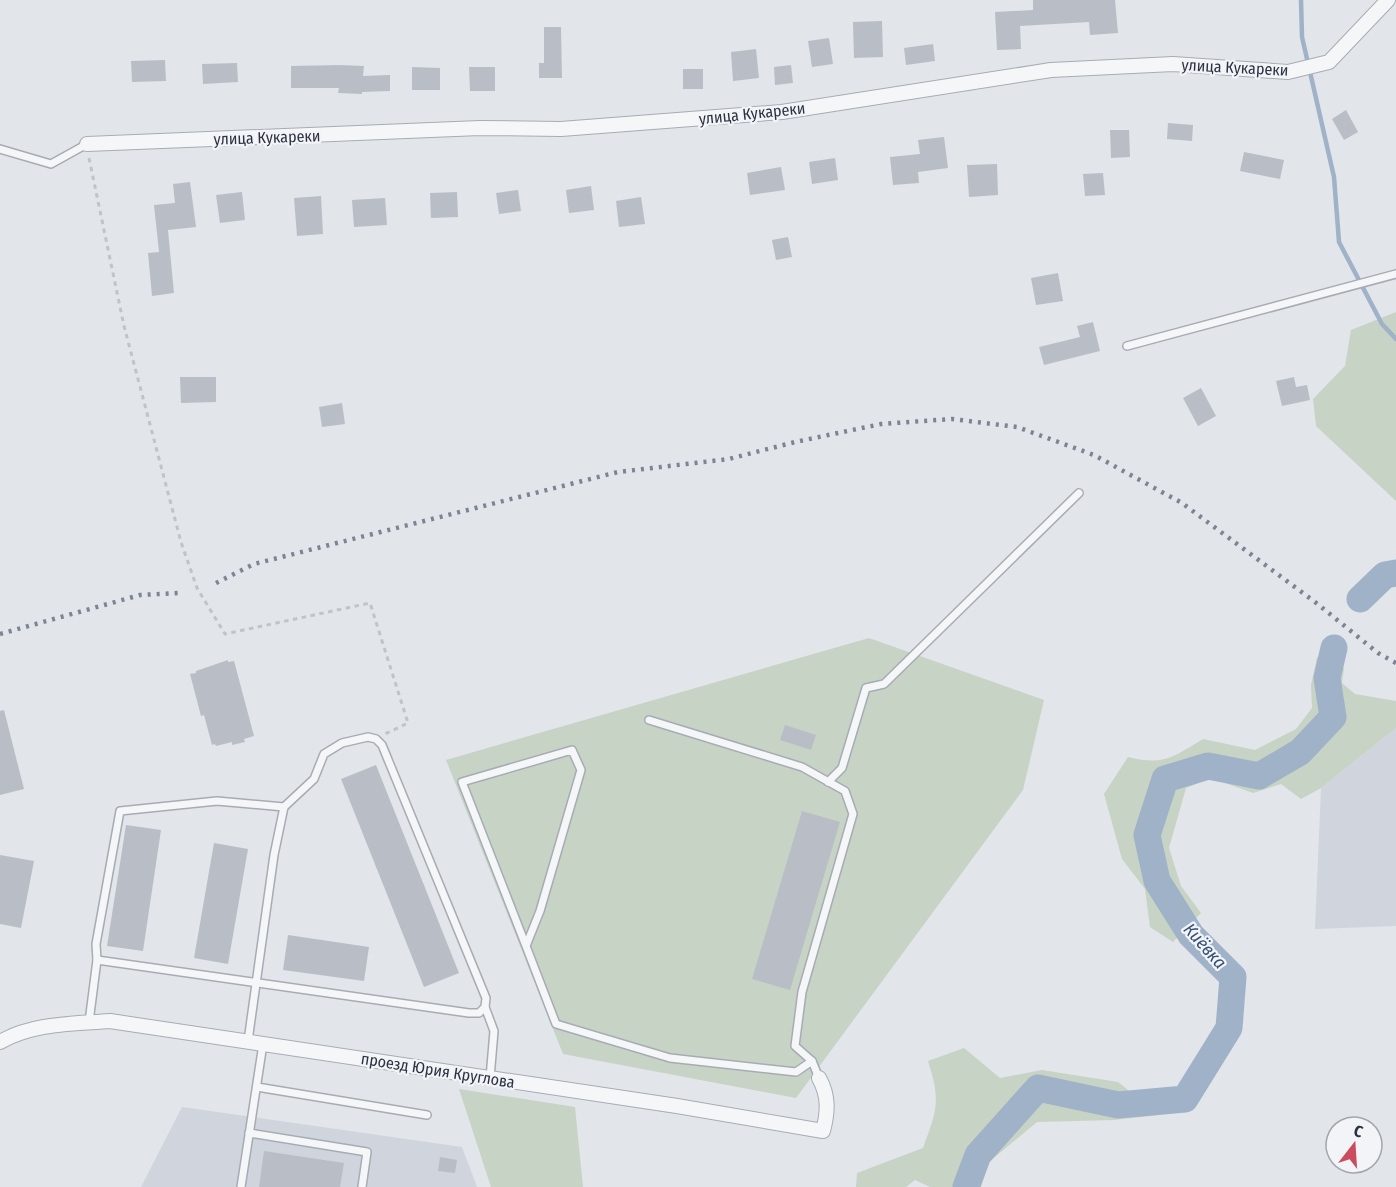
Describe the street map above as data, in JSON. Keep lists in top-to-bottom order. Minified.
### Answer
{"streets":{"street":["улица Кукареки","проезд Юрия Круглова"]},"water":["Киёвка"],"north":"top"}
